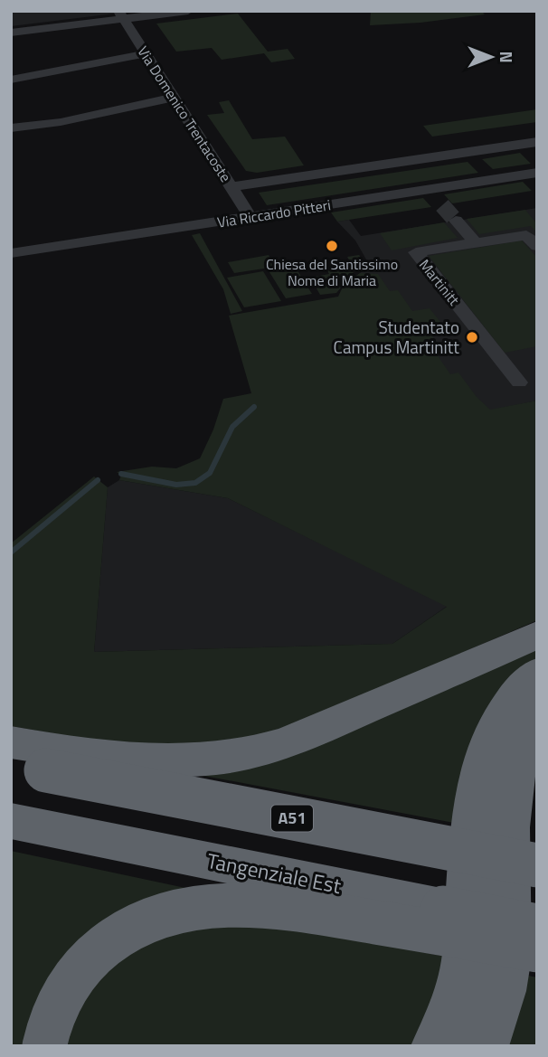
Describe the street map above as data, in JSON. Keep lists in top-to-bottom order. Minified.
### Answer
{"streets":{"highway":["A51","Tangenziale Est"],"street":["Via Domenico Trentacoste","Via Riccardo Pitteri","Martinitt"]},"crossings":[["Via Domenico Trentacoste","Via Riccardo Pitteri"]],"places":["Chiesa del Santissimo Nome di Maria","Studentato Campus Martinitt"],"north":"right"}
